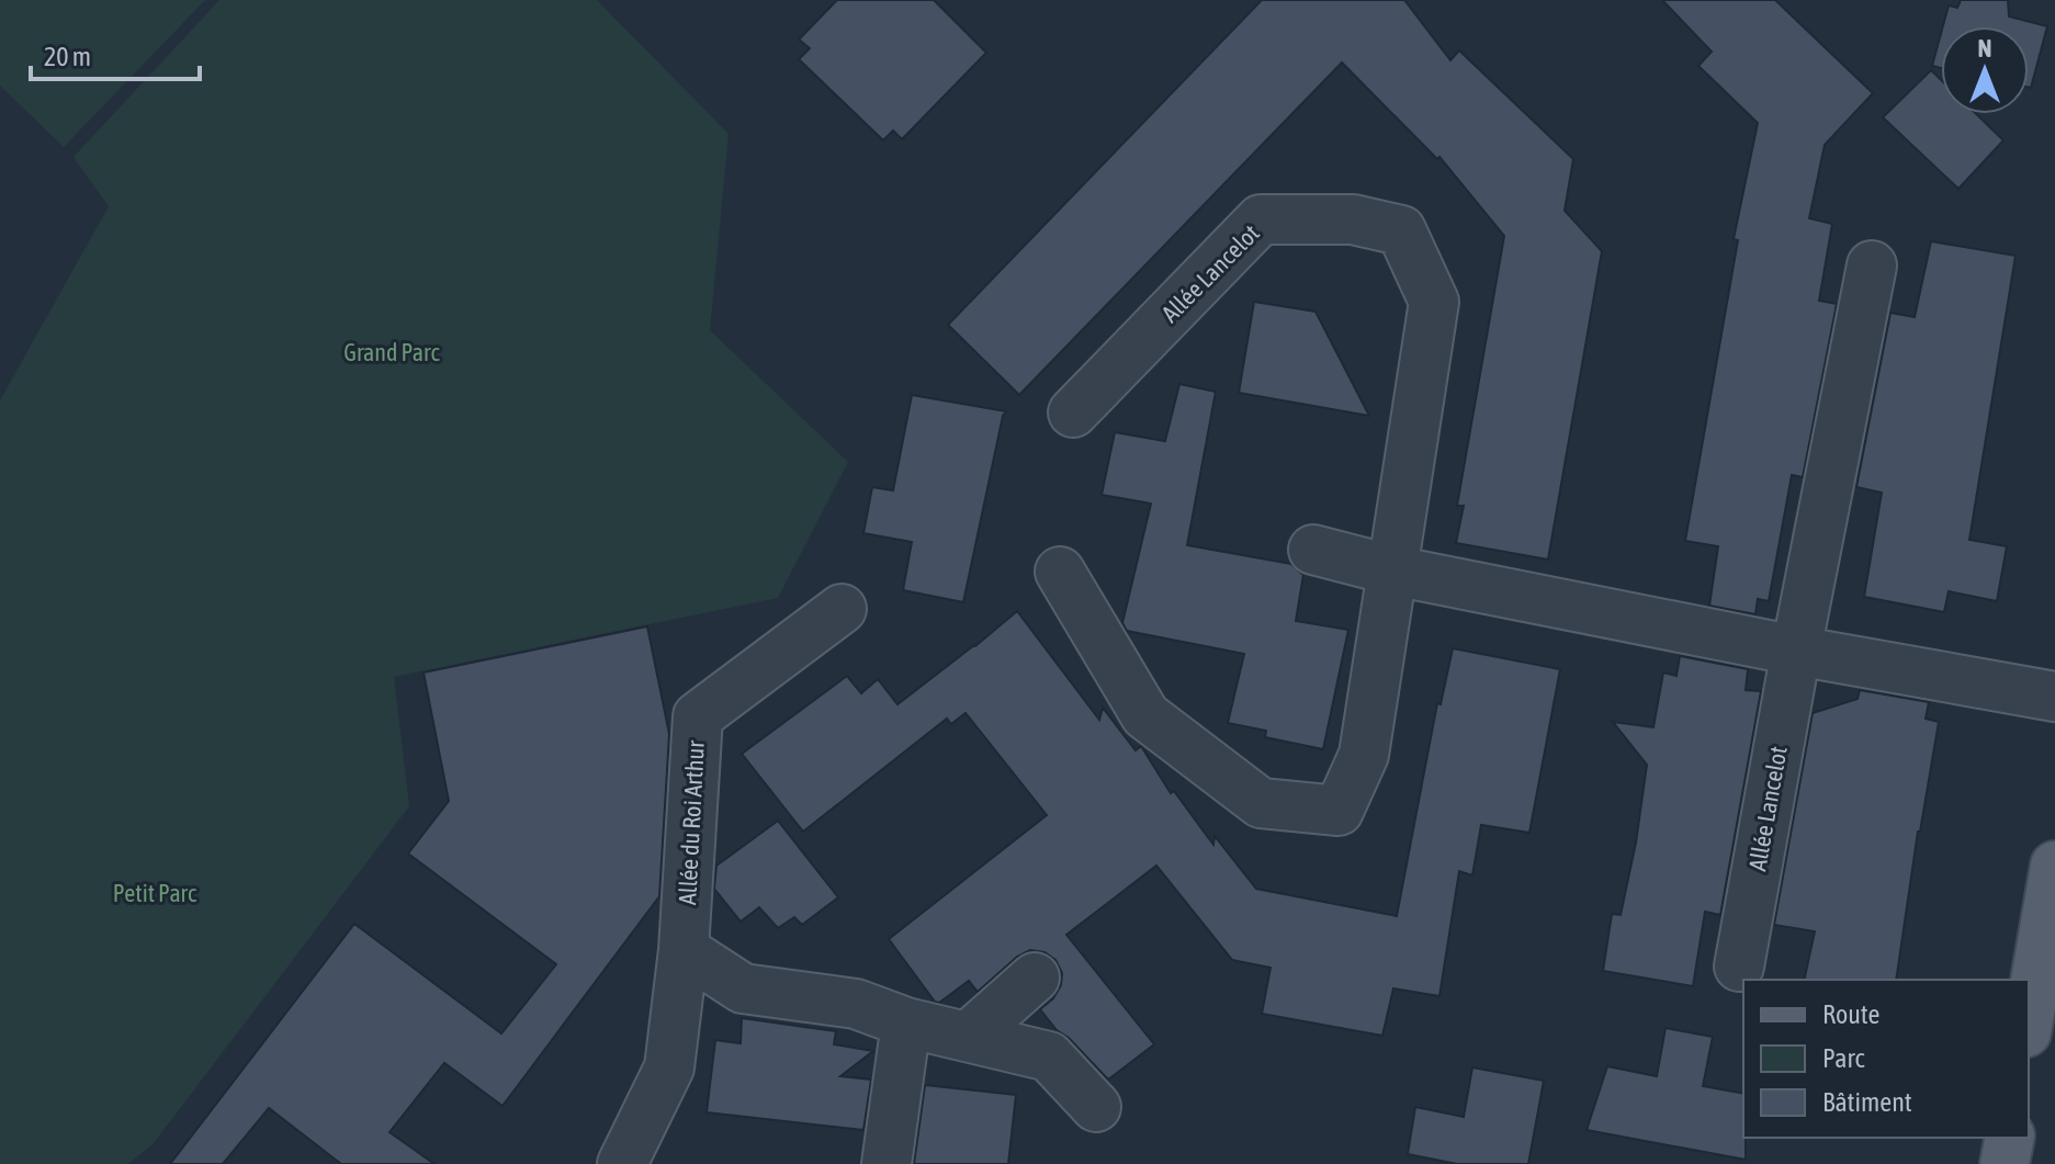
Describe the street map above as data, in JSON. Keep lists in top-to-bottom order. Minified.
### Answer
{"streets":{"street":["Allée Lancelot","Allée du Roi Arthur"]},"parks":["Grand Parc","Petit Parc"],"legend":["Route","Parc","Bâtiment"],"scale_bar":"20 m","north":"top"}
